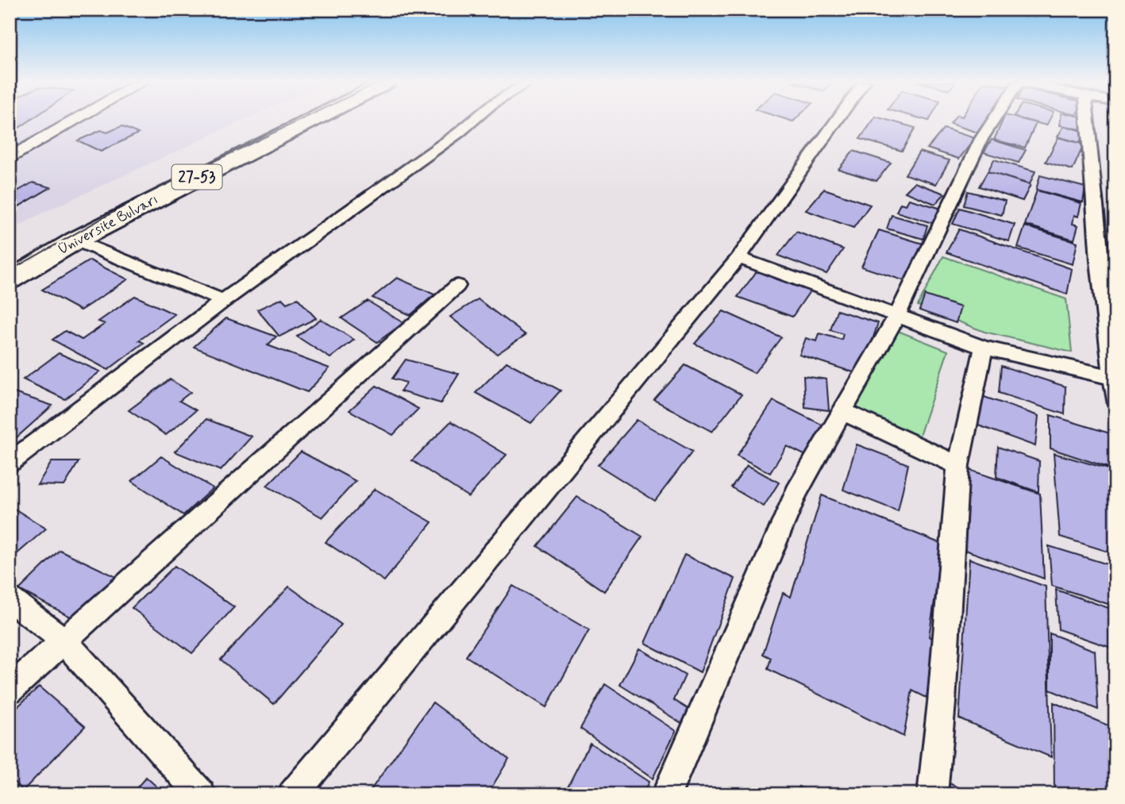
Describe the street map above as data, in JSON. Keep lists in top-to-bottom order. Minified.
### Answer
{"streets":{"main road":["27-53","Üniversite Bulvarı"]}}
